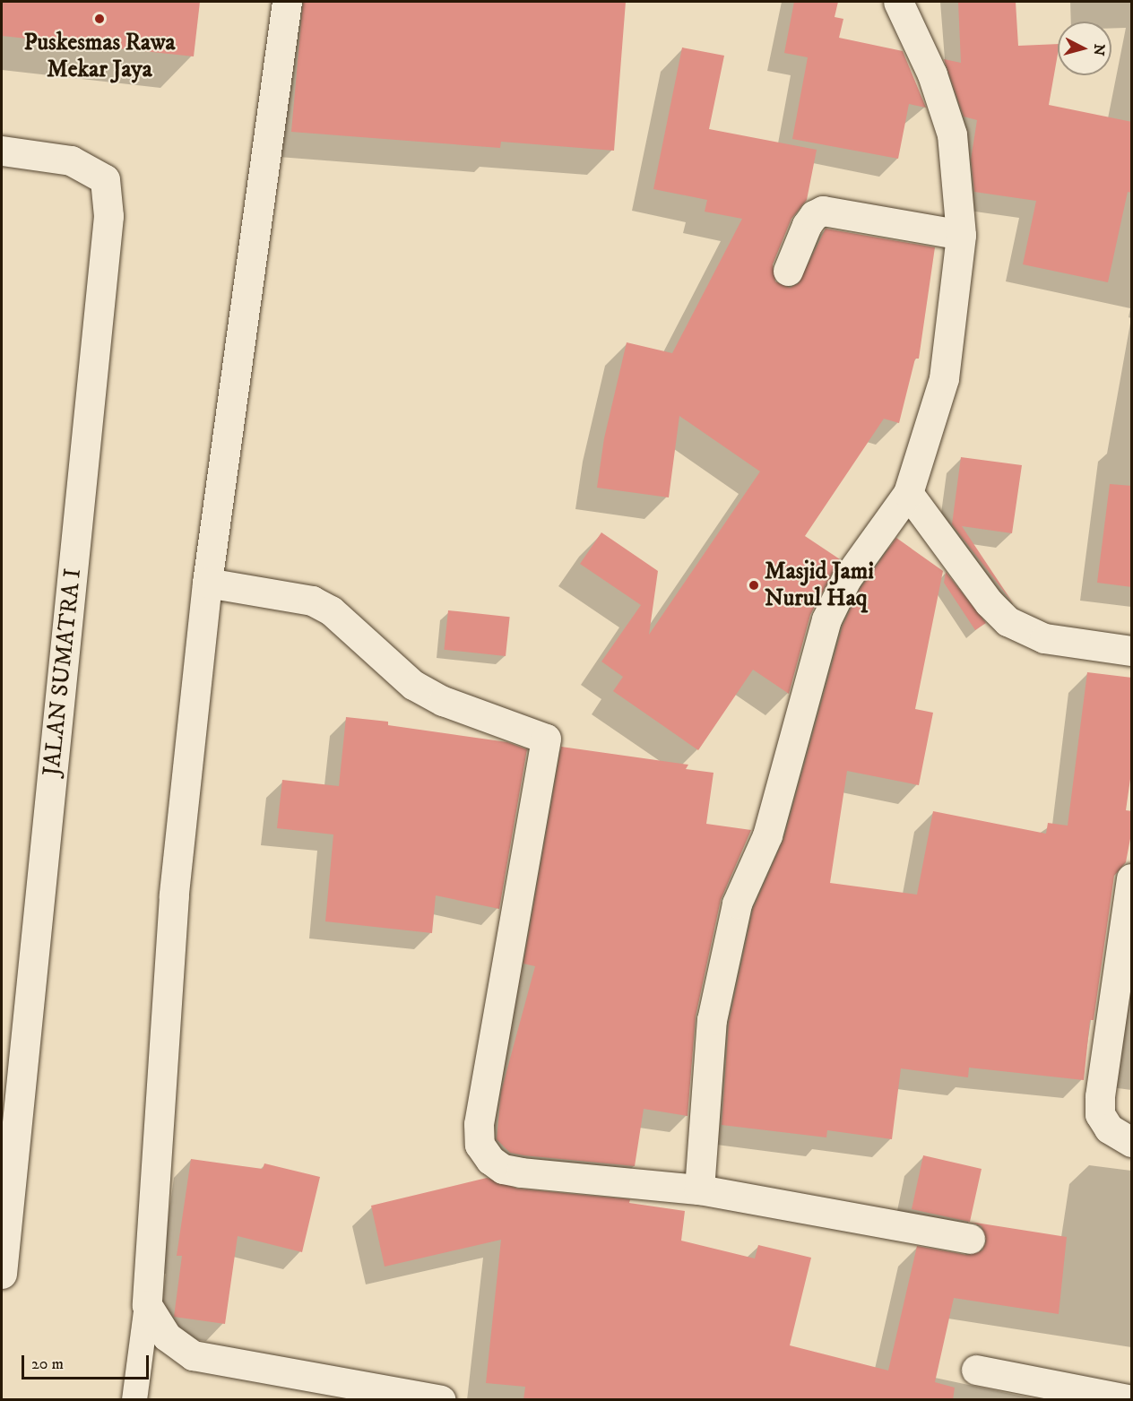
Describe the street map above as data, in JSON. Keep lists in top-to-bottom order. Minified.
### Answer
{"streets":{"street":["JALAN SUMATRA I"]},"places":["Puskesmas Rawa Mekar Jaya","Masjid Jami Nurul Haq"],"scale_bar":"20 m","north":"right"}
